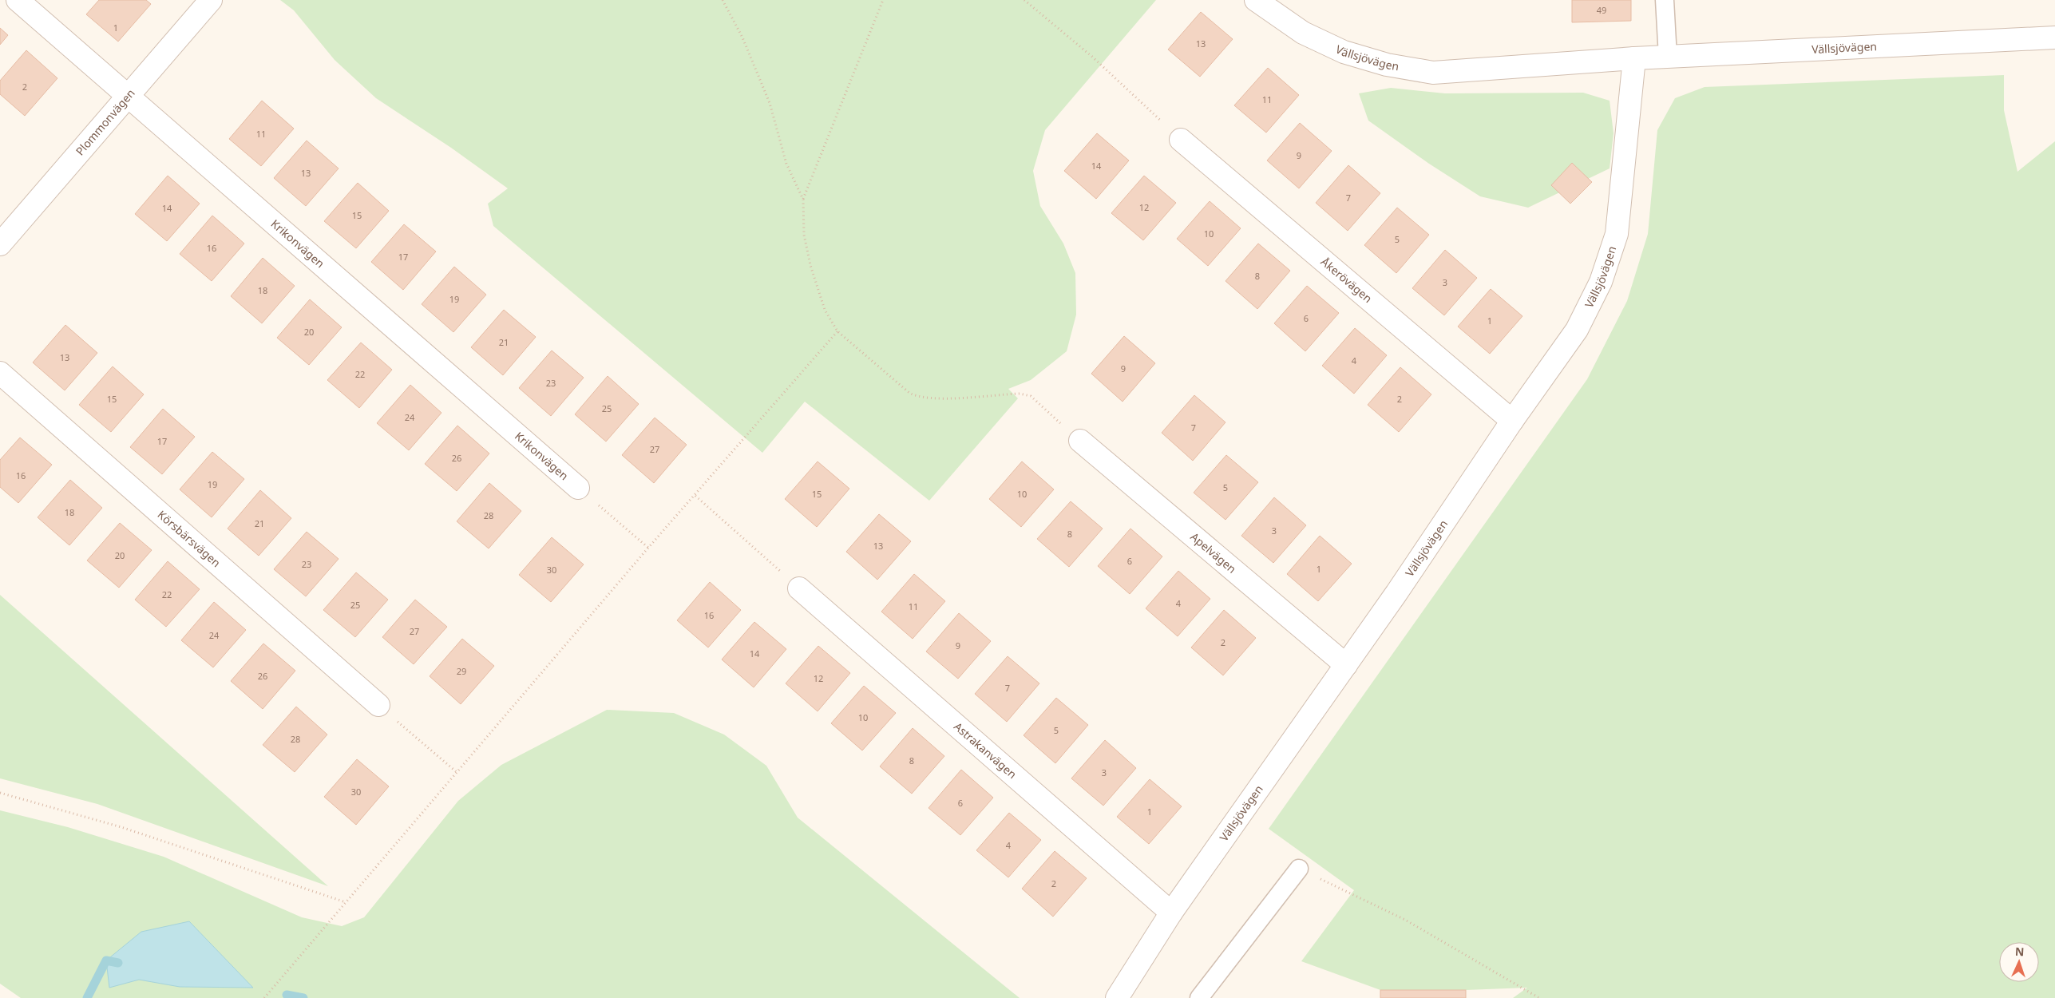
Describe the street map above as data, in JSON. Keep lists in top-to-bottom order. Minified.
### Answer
{"streets":{"street":["Vällsjövägen","Plommonvägen","Krikonvägen","Åkerövägen","Körsbärsvägen","Apelvägen","Astrakanvägen"]},"crossings":[["Vällsjövägen","Åkerövägen"],["Vällsjövägen","Apelvägen"],["Vällsjövägen","Astrakanvägen"],["Plommonvägen","Krikonvägen"]],"house_numbers":["49","1","13","2","11","11","9","14","13","7","12","14","15","10","5","16","17","8","3","18","19","6","1","20","21","13","4","9","22","23","15","2","25","24","7","17","27","26","16","19","5","15","10","18","28","21","3","8","13","20","6","23","1","30","22","4","25","11","16","27","24","2","9","14","29","26","12","7","10","5","28","8","3","30","6","1","4","2"],"north":"top"}
